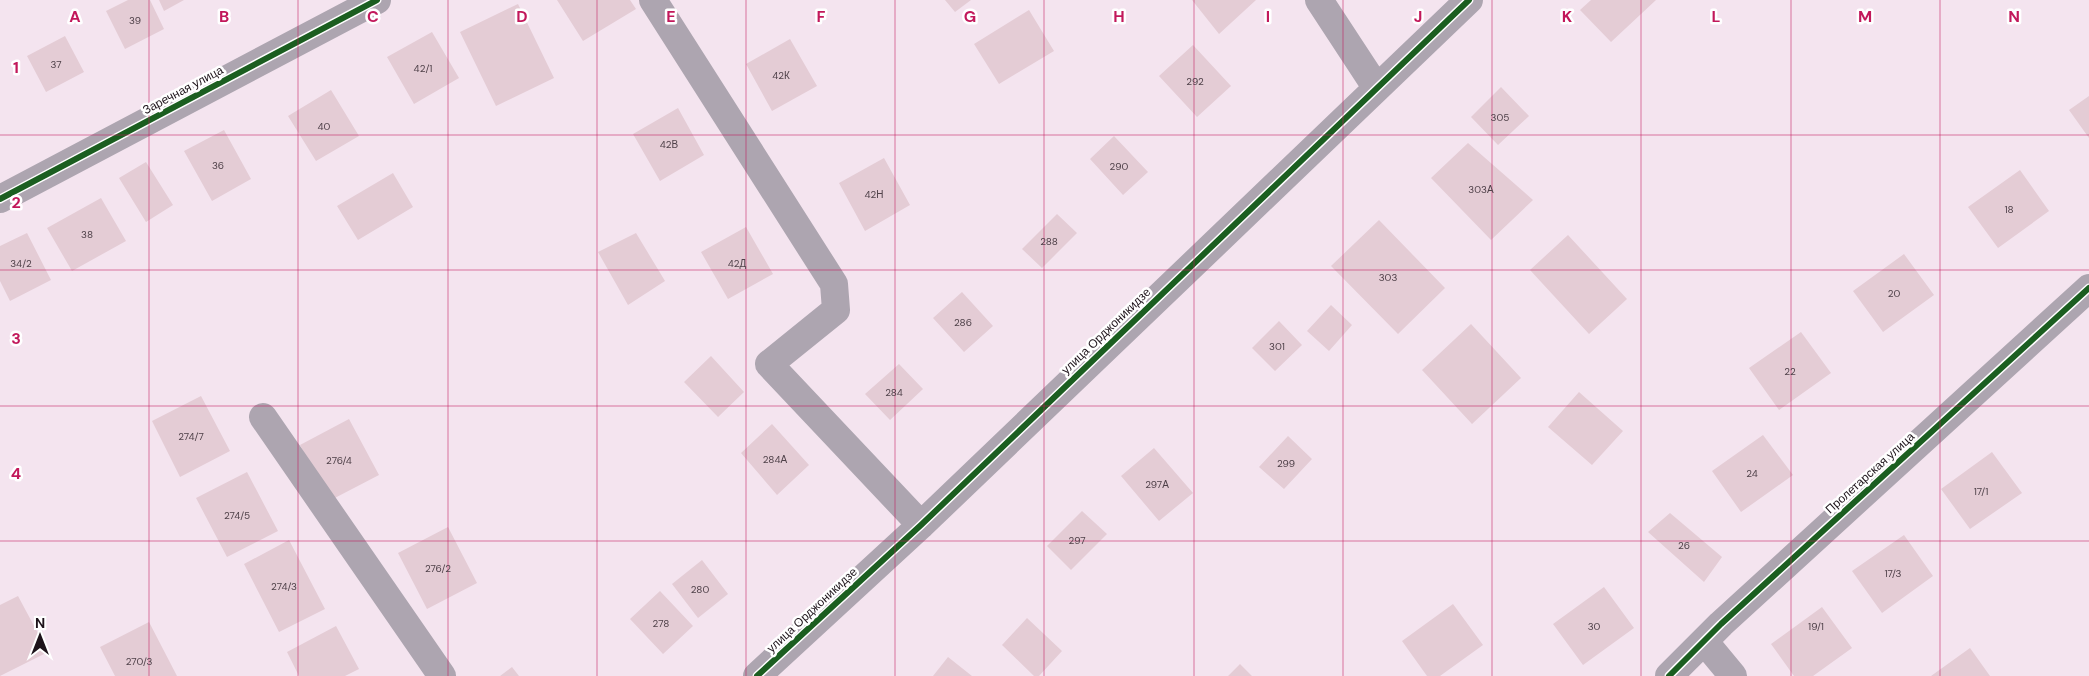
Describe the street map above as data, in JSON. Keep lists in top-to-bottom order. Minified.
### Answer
{"streets":{"street":["Заречная улица","улица Орджоникидзе","Пролетарская улица"]},"house_numbers":["39","37","42/1","42К","292","305","40","42В","36","290","303А","42Н","18","38","288","34/2","42Д","303","20","286","301","22","284","274/7","284А","276/4","299","24","297А","17/1","274/5","297","26","276/2","17/3","274/3","280","278","30","19/1","270/3"],"north":"top","grid":{"columns":["A","B","C","D","E","F","G","H","I","J","K","L","M","N"],"rows":["1","2","3","4"]}}
